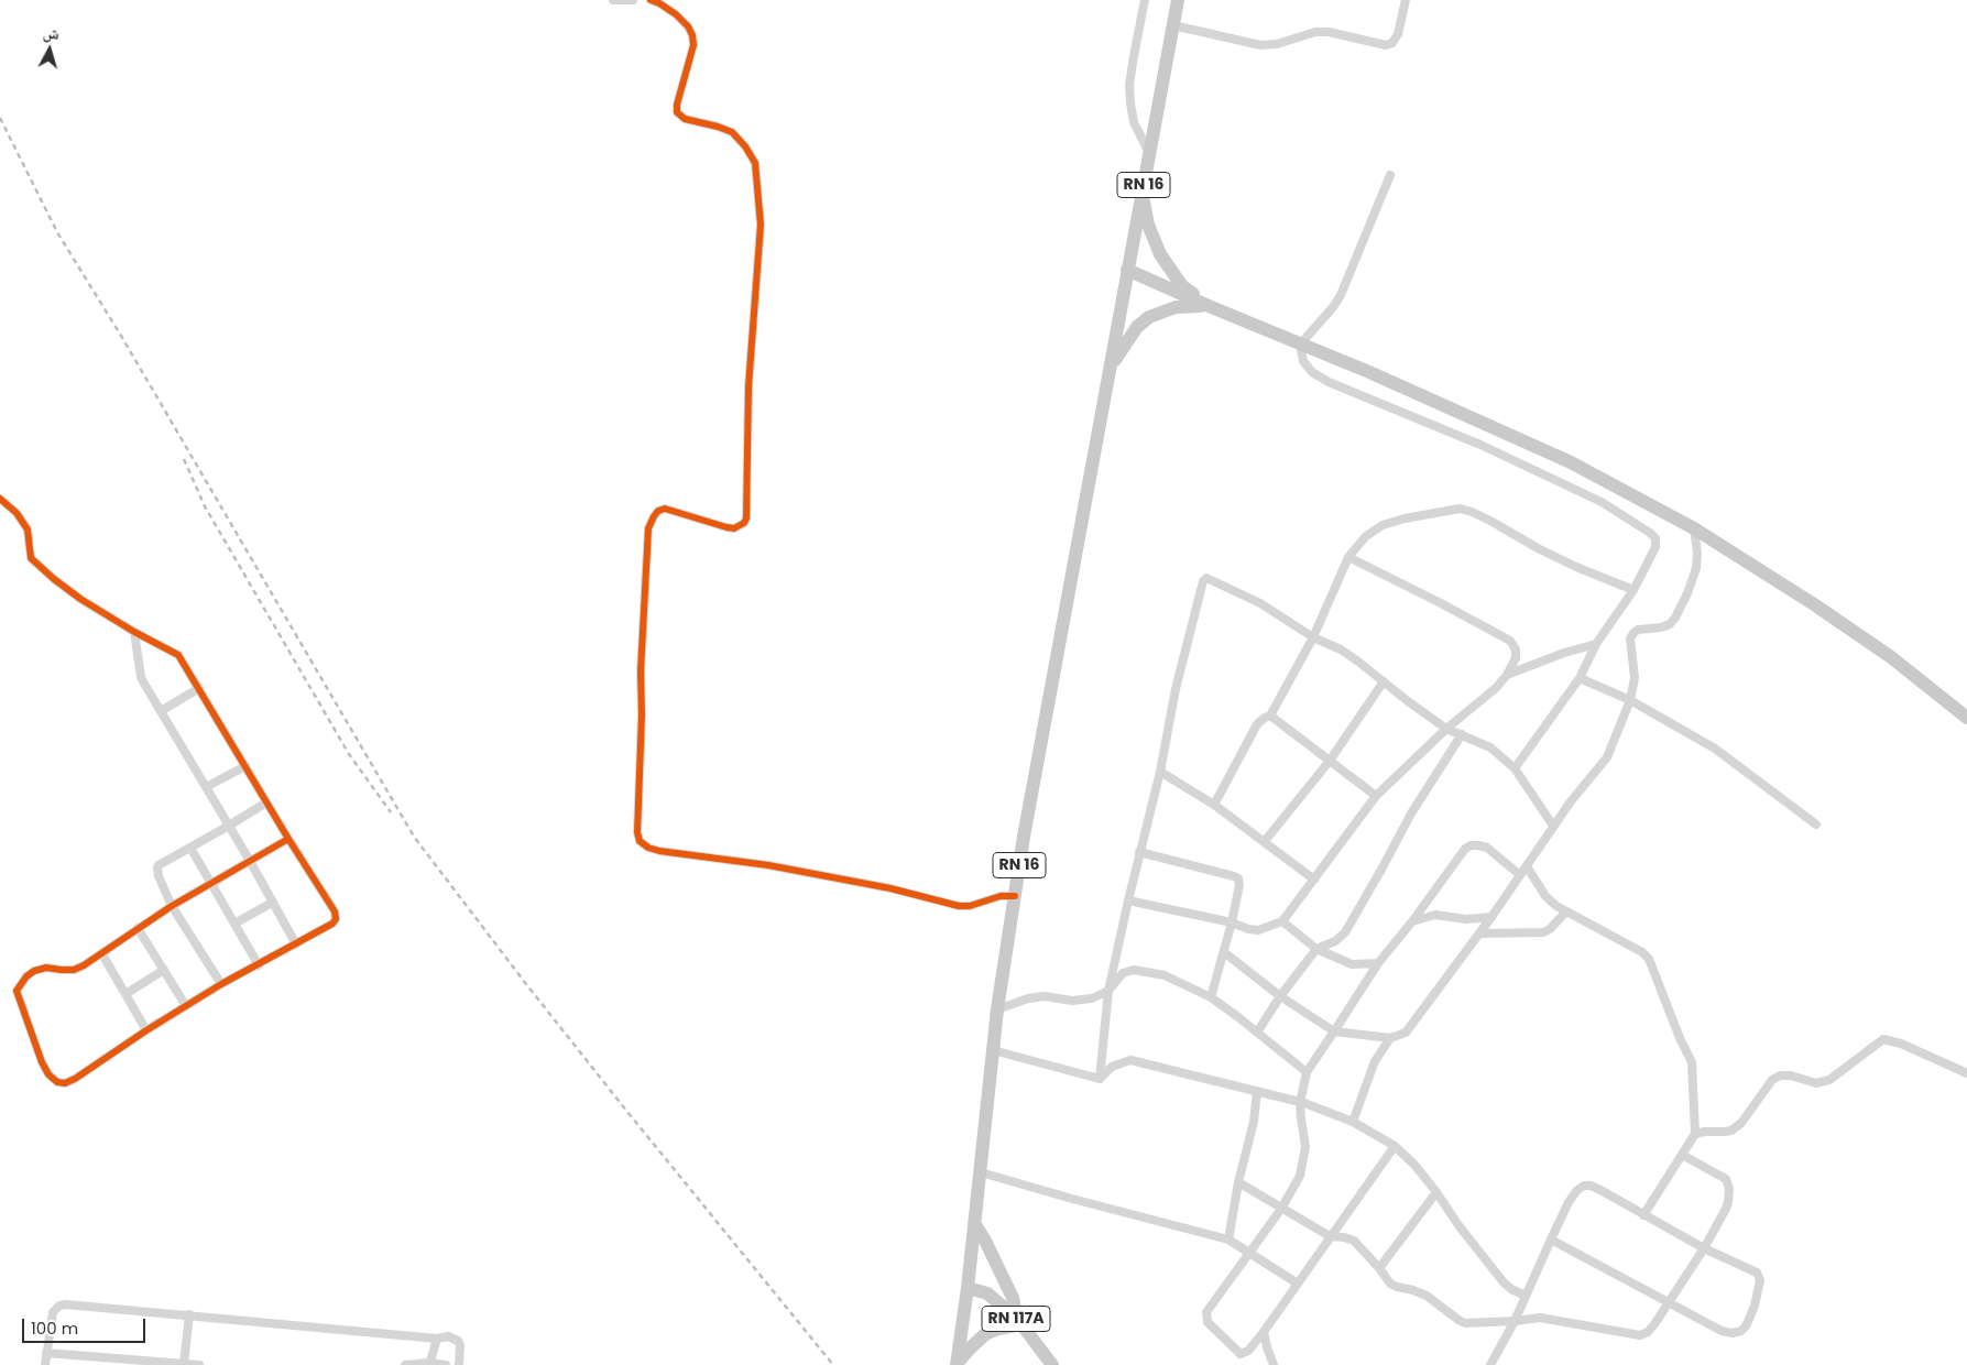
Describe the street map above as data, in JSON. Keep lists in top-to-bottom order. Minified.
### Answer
{"streets":{"main road":["RN 16","RN 117A"]},"crossings":[["RN 16","RN 117A"]],"scale_bar":"100 m","north":"top"}
